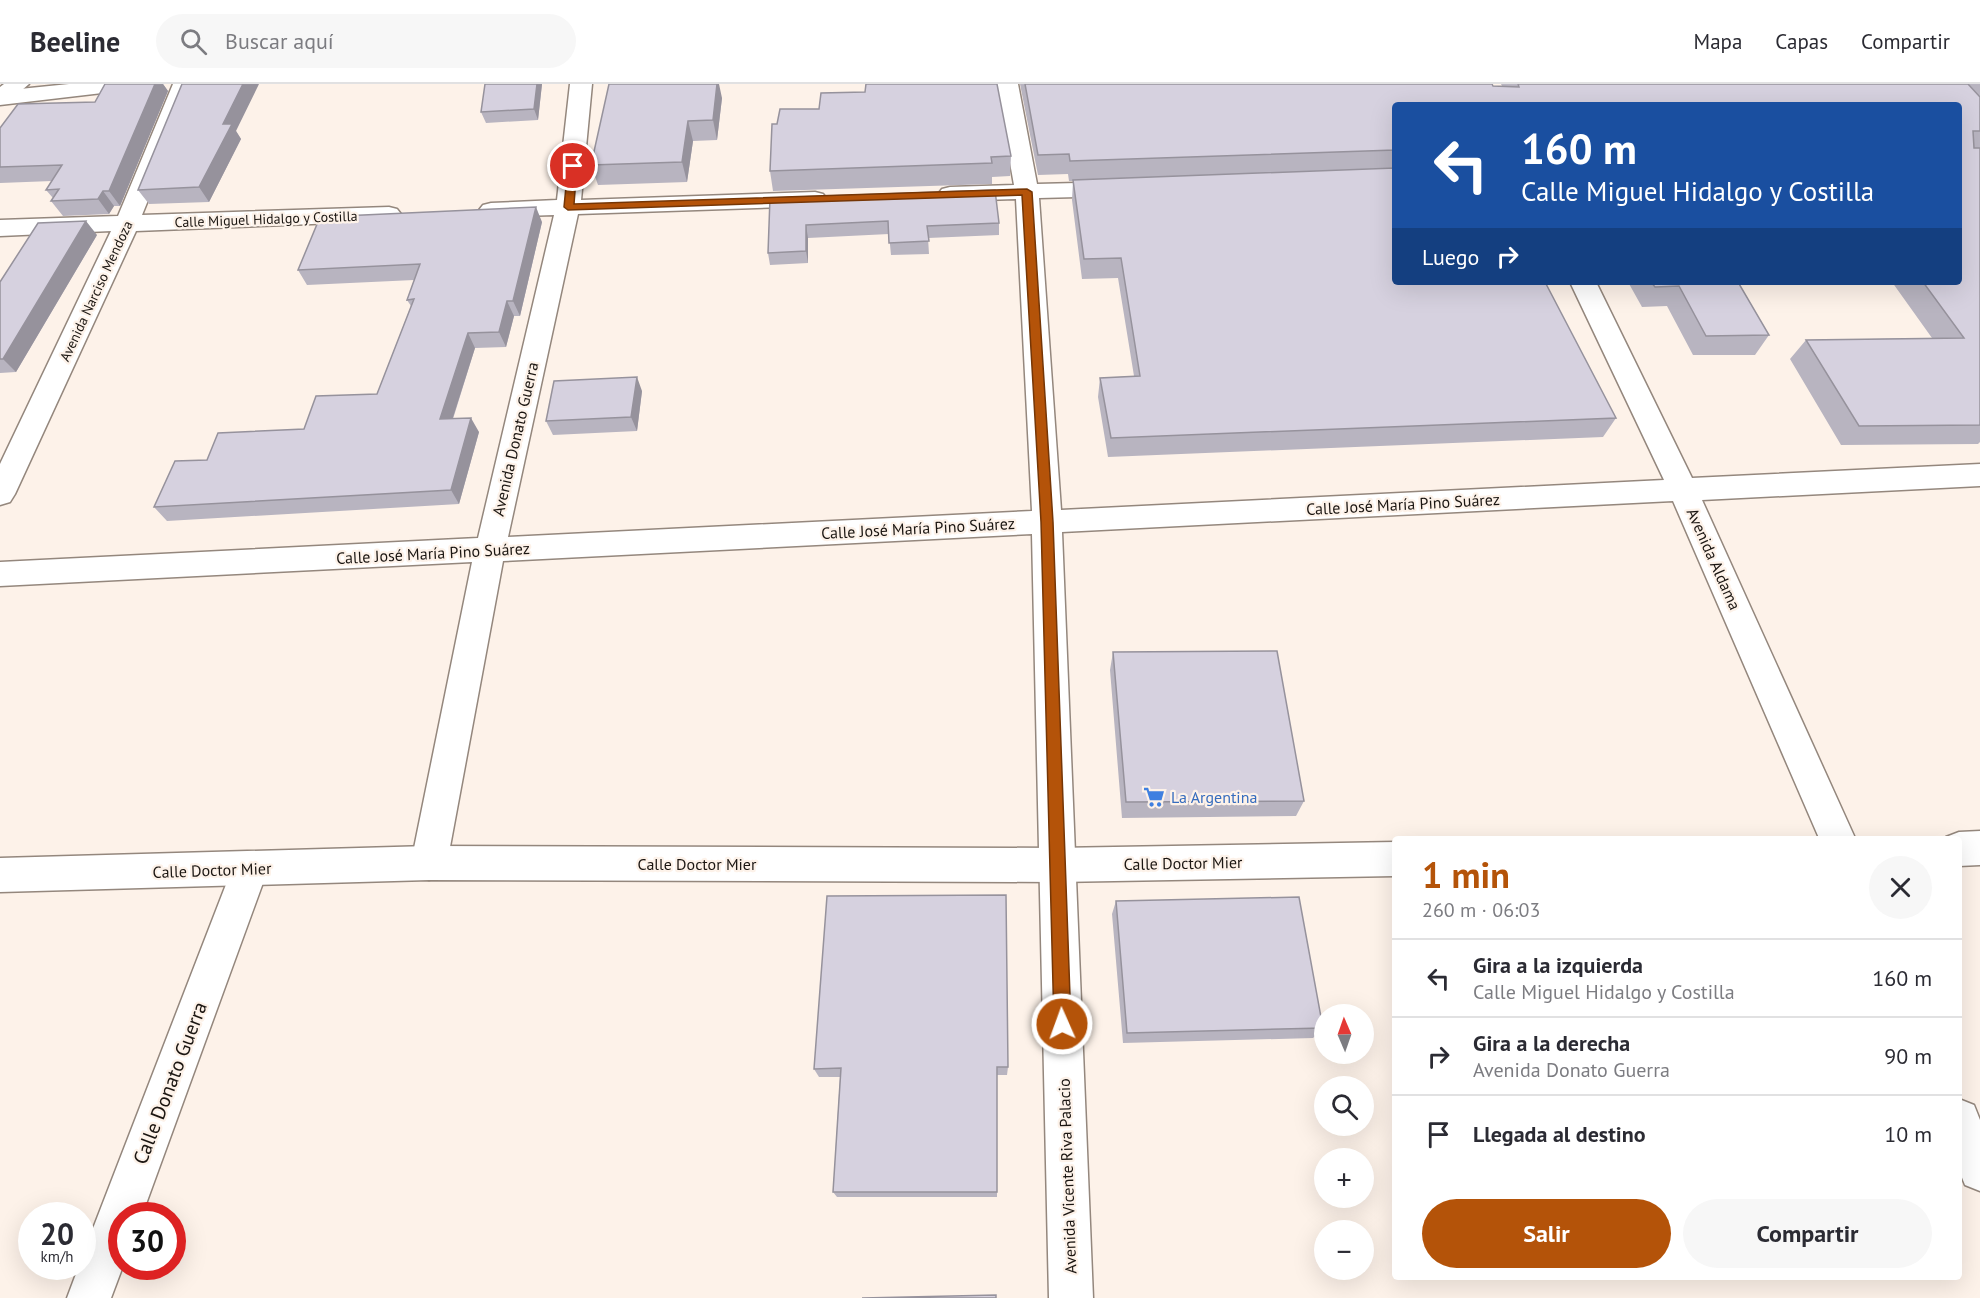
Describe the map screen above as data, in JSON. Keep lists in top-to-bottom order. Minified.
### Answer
{"streets":{"street":["Calle Miguel Hidalgo y Costilla","Avenida Narciso Mendoza","Avenida Donato Guerra","Calle José María Pino Suárez","Avenida Aldama","Calle Doctor Mier","Calle Donato Guerra","Avenida Vicente Riva Palacio"]},"crossings":[["Calle Miguel Hidalgo y Costilla","Avenida Narciso Mendoza"],["Avenida Donato Guerra","Calle José María Pino Suárez"],["Avenida Donato Guerra","Calle Doctor Mier"],["Calle José María Pino Suárez","Avenida Aldama"],["Calle José María Pino Suárez","Avenida Vicente Riva Palacio"],["Calle Doctor Mier","Calle Donato Guerra"],["Calle Doctor Mier","Avenida Vicente Riva Palacio"]],"places":{"supermarket":["La Argentina"]},"north":"top","page":{"header":"Beeline","search":"Buscar aquí","nav":["Mapa","Capas","Compartir"],"turn":["160 m","Calle Miguel Hidalgo y Costilla"],"then":"Luego","heading":["1 min","260 m · 06:03"],"list":[{"name":"Gira a la izquierda","note":"Calle Miguel Hidalgo y Costilla","value":"160 m"},{"name":"Gira a la derecha","note":"Avenida Donato Guerra","value":"90 m"},{"name":"Llegada al destino","value":"10 m"}],"map_buttons":["+","−"],"buttons":["Salir","Compartir"],"speed":"20 km/h","limit":"30"}}
